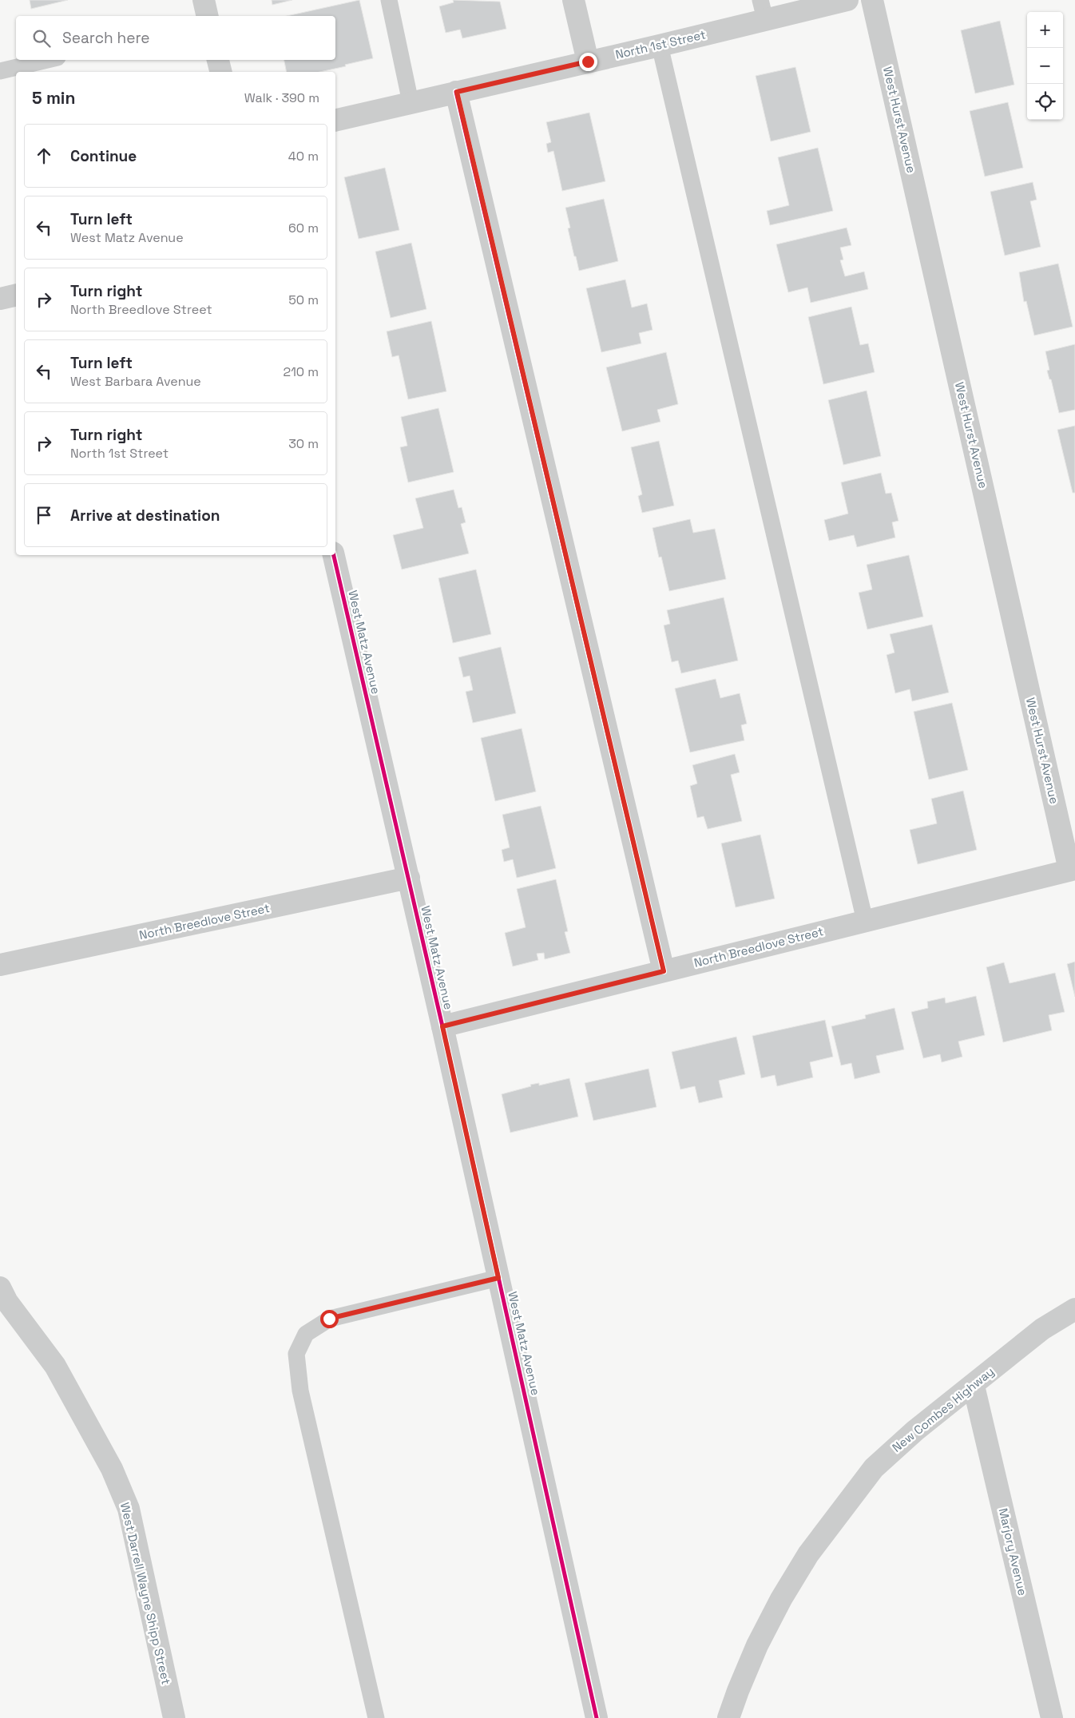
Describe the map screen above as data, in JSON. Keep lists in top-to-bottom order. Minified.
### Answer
{"streets":{"street":["North 1st Street","West Hurst Avenue","West Matz Avenue","North Breedlove Street","New Combes Highway","Marjory Avenue","West Darrell Wayne Shipp Street"]},"crossings":[["West Hurst Avenue","North Breedlove Street"],["West Matz Avenue","North Breedlove Street"],["New Combes Highway","Marjory Avenue"]],"page":{"map_buttons":["+","−"],"search":"Search here","heading":["5 min","Walk · 390 m"],"list":[["Continue","40 m"],["Turn left","West Matz Avenue","60 m"],["Turn right","North Breedlove Street","50 m"],["Turn left","West Barbara Avenue","210 m"],["Turn right","North 1st Street","30 m"],"Arrive at destination"]}}
